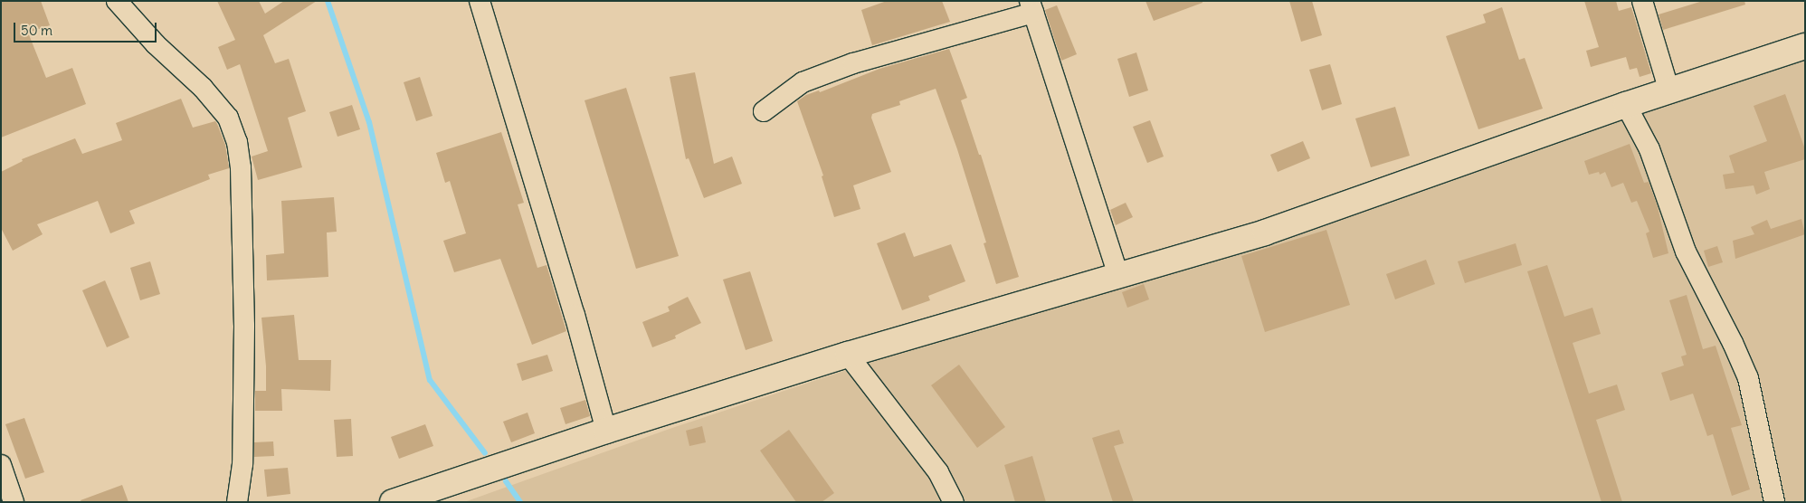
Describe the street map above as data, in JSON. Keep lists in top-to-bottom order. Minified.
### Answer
{"scale_bar":"50 m"}
